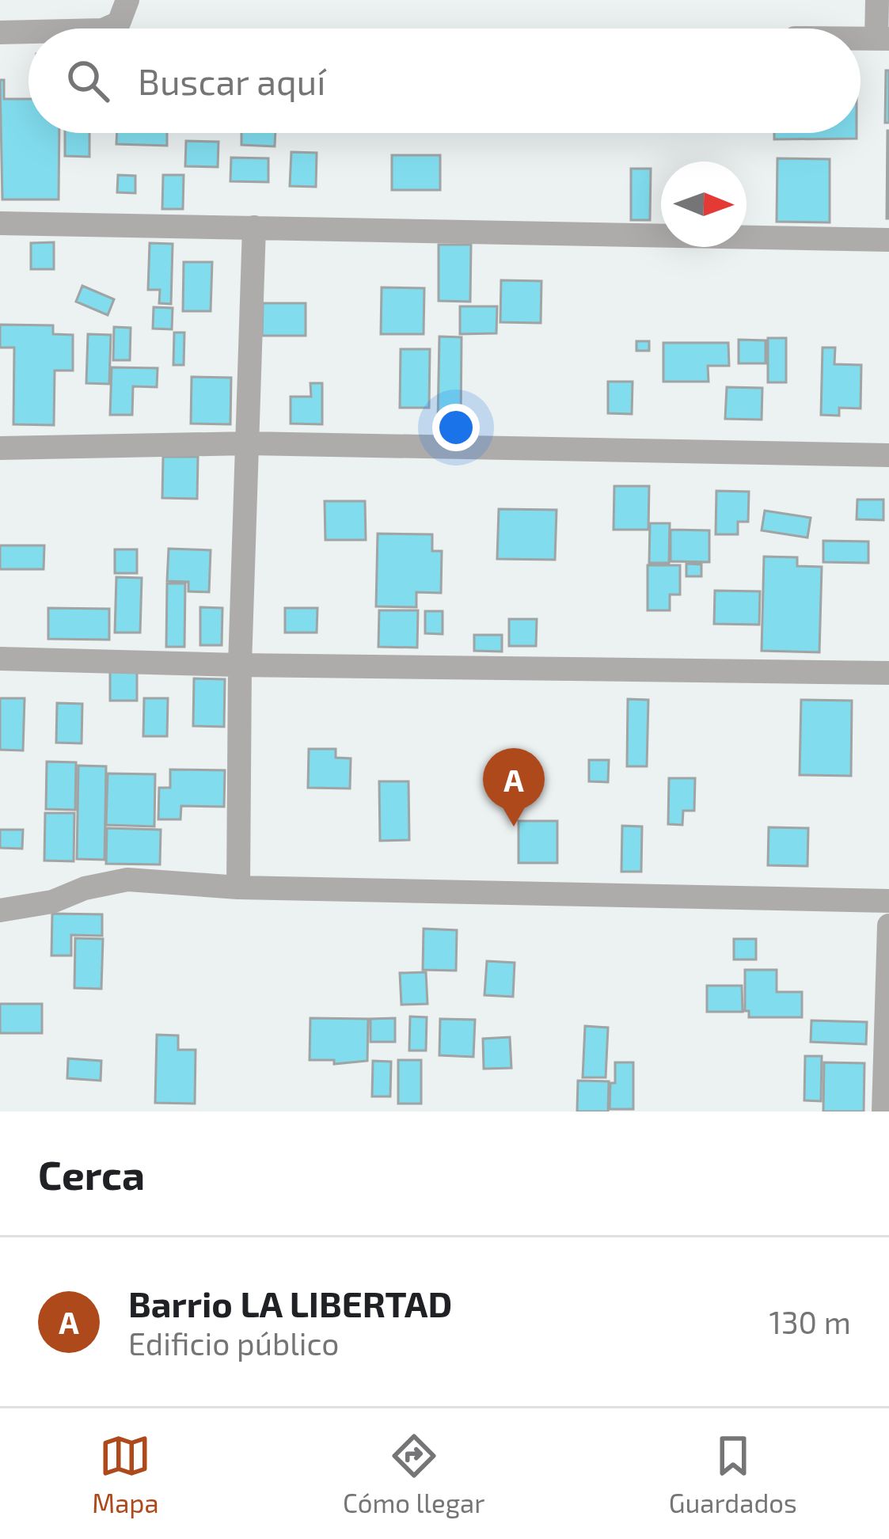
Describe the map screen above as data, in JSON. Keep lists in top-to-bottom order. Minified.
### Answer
{"north":"right","page":{"search":"Buscar aquí","pins":"A","heading":"Cerca","list":[{"mark":"A","name":"Barrio LA LIBERTAD","note":"Edificio público","value":"130 m"}],"nav":["Mapa","Cómo llegar","Guardados"]}}
